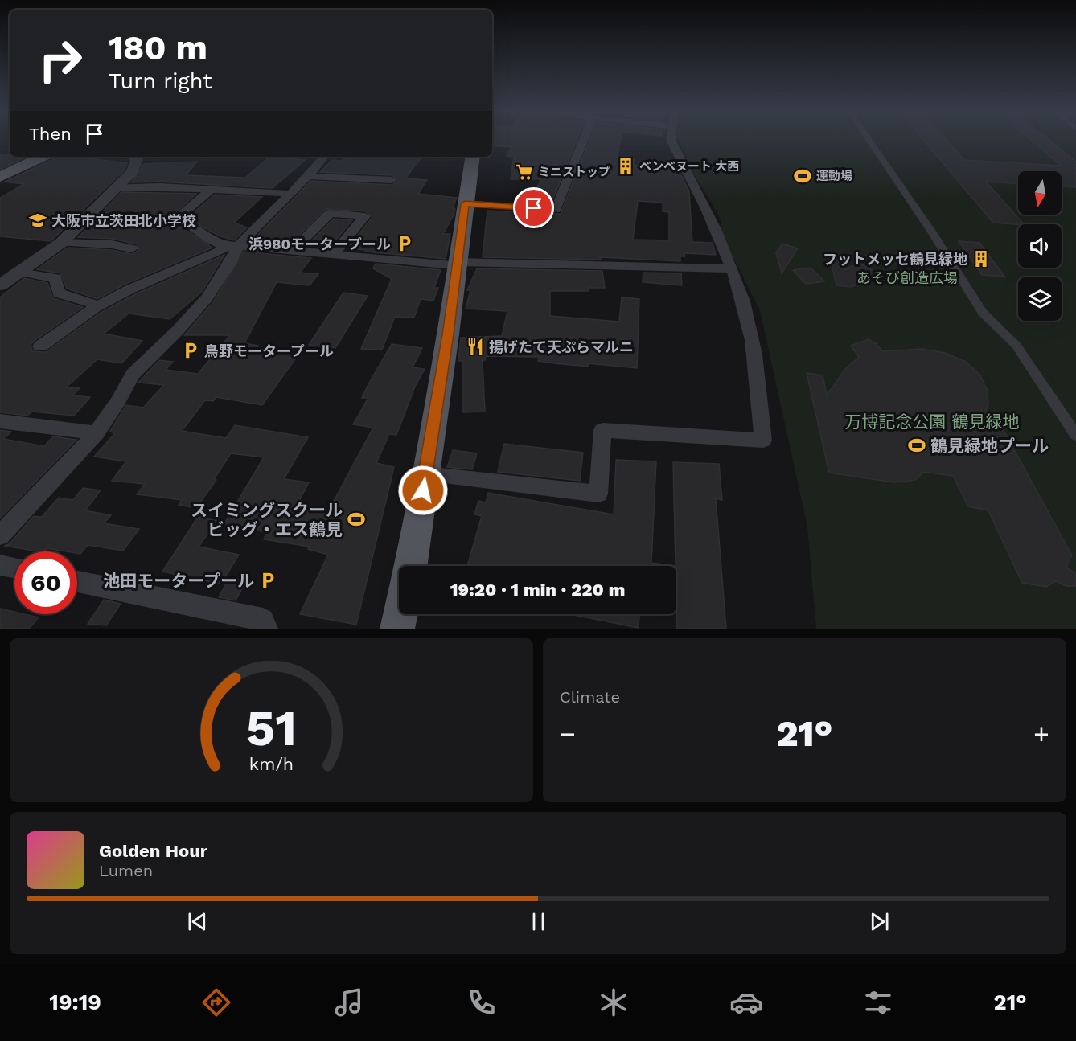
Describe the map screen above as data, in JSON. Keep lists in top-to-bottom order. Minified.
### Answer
{"parks":["あそび創造広場","万博記念公園 鶴見緑地"],"places":{"building":["ベンベヌート 大西","フットメッセ鶴見緑地"],"supermarket":["ミニストップ"],"sports":["運動場","鶴見緑地プール","スイミングスクール ビッグ・エス鶴見"],"school or university":["大阪市立茨田北小学校"],"parking":["浜980モータープール","鳥野モータープール","池田モータープール"],"restaurant":["揚げたて天ぷらマルニ"]},"north":"bottom","page":{"turn":["180 m","Turn right"],"then":"Then","limit":"60","trip":"19:20 · 1 min · 220 m","tile":"Climate","heat":["−","21°","+"],"song":["Golden Hour","Lumen"],"tabs":["19:19","21°"],"gauge":["51","km/h"]}}
